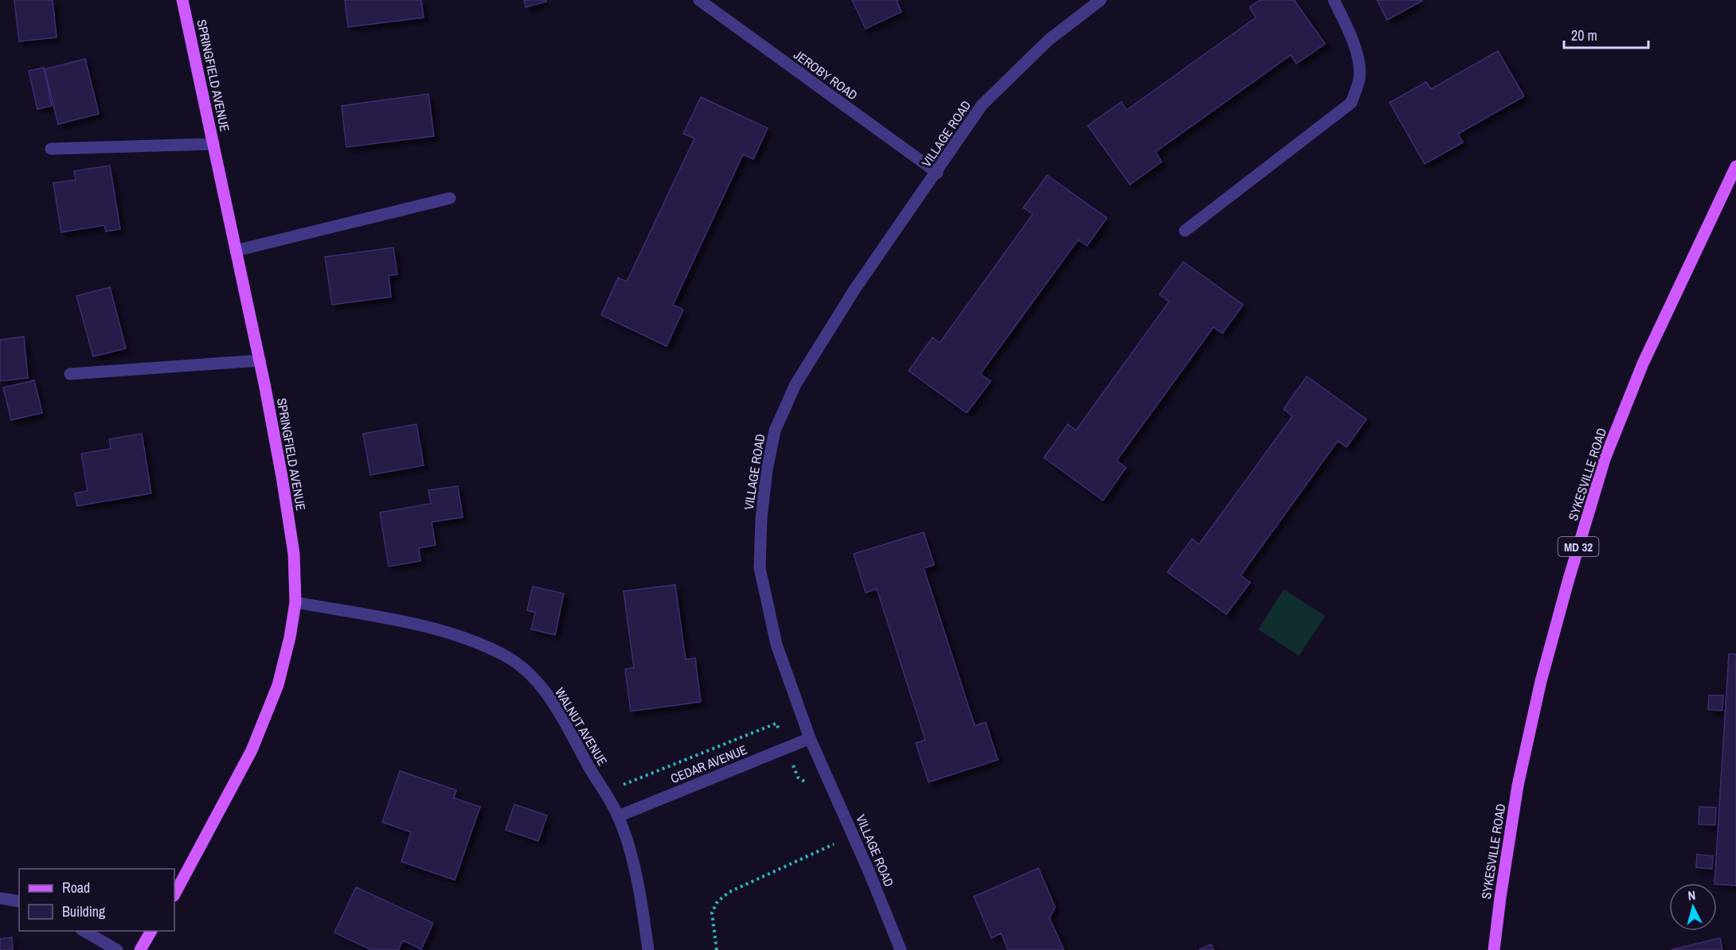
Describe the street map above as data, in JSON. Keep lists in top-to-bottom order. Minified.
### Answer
{"streets":{"main road":["SPRINGFIELD AVENUE","SYKESVILLE ROAD","MD 32"],"street":["JEROBY ROAD","VILLAGE ROAD","WALNUT AVENUE","CEDAR AVENUE"]},"crossings":[["JEROBY ROAD","VILLAGE ROAD"],["SPRINGFIELD AVENUE","WALNUT AVENUE"],["VILLAGE ROAD","CEDAR AVENUE"],["WALNUT AVENUE","CEDAR AVENUE"]],"legend":["Road","Building"],"scale_bar":"20 m","north":"top"}
